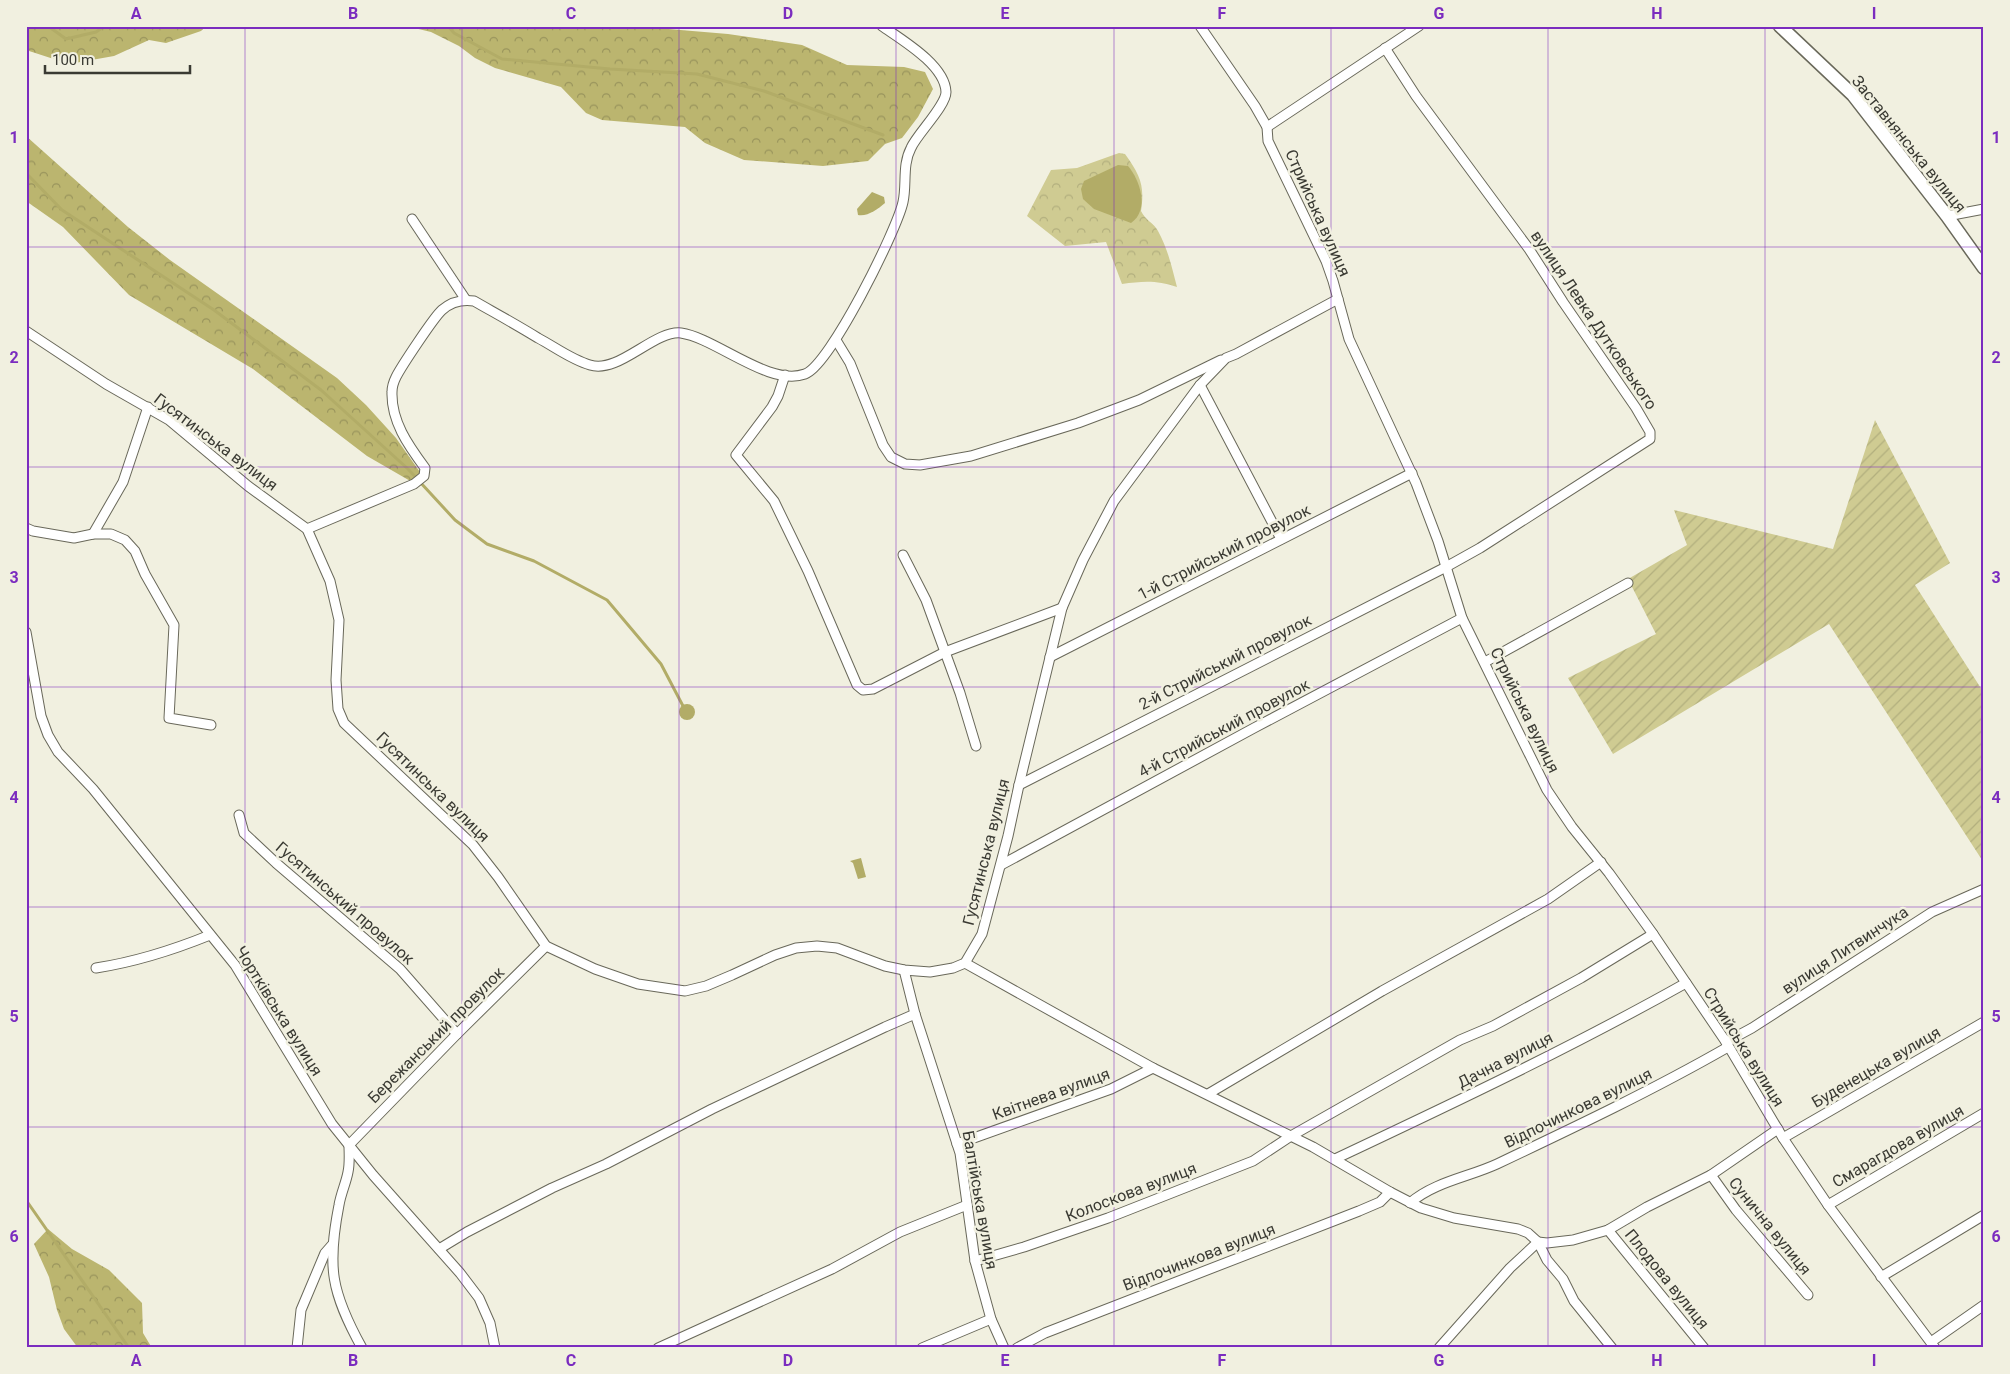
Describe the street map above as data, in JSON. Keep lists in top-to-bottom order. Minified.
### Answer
{"streets":{"street":["Заставнянська вулиця","Стрийська вулиця","вулиця Левка Дутковського","Гусятинська вулиця","1-й Стрийський провулок","2-й Стрийський провулок","4-й Стрийський провулок","Гусятинський провулок","вулиця Литвинчука","Чортківська вулиця","Бережанський провулок","Дачна вулиця","Буденецька вулиця","Квітнева вулиця","Відпочинкова вулиця","Смарагдова вулиця","Колоскова вулиця","Балтійська вулиця","Сунична вулиця","Плодова вулиця"]},"crossings":[["Стрийська вулиця","вулиця Левка Дутковського"],["Стрийська вулиця","1-й Стрийський провулок"],["Стрийська вулиця","2-й Стрийський провулок"],["Стрийська вулиця","4-й Стрийський провулок"],["Стрийська вулиця","вулиця Литвинчука"],["Стрийська вулиця","Дачна вулиця"],["Стрийська вулиця","Буденецька вулиця"],["Стрийська вулиця","Відпочинкова вулиця"],["Стрийська вулиця","Смарагдова вулиця"],["Стрийська вулиця","Колоскова вулиця"],["вулиця Левка Дутковського","2-й Стрийський провулок"],["Гусятинська вулиця","1-й Стрийський провулок"],["Гусятинська вулиця","2-й Стрийський провулок"],["Гусятинська вулиця","4-й Стрийський провулок"],["Гусятинська вулиця","Бережанський провулок"],["Гусятинська вулиця","Балтійська вулиця"],["Гусятинський провулок","Бережанський провулок"],["вулиця Литвинчука","Відпочинкова вулиця"],["Чортківська вулиця","Бережанський провулок"],["Буденецька вулиця","Сунична вулиця"],["Буденецька вулиця","Плодова вулиця"],["Квітнева вулиця","Балтійська вулиця"],["Колоскова вулиця","Балтійська вулиця"]],"scale_bar":"100 m","grid":{"columns":["A","B","C","D","E","F","G","H","I"],"rows":["1","2","3","4","5","6"]}}
